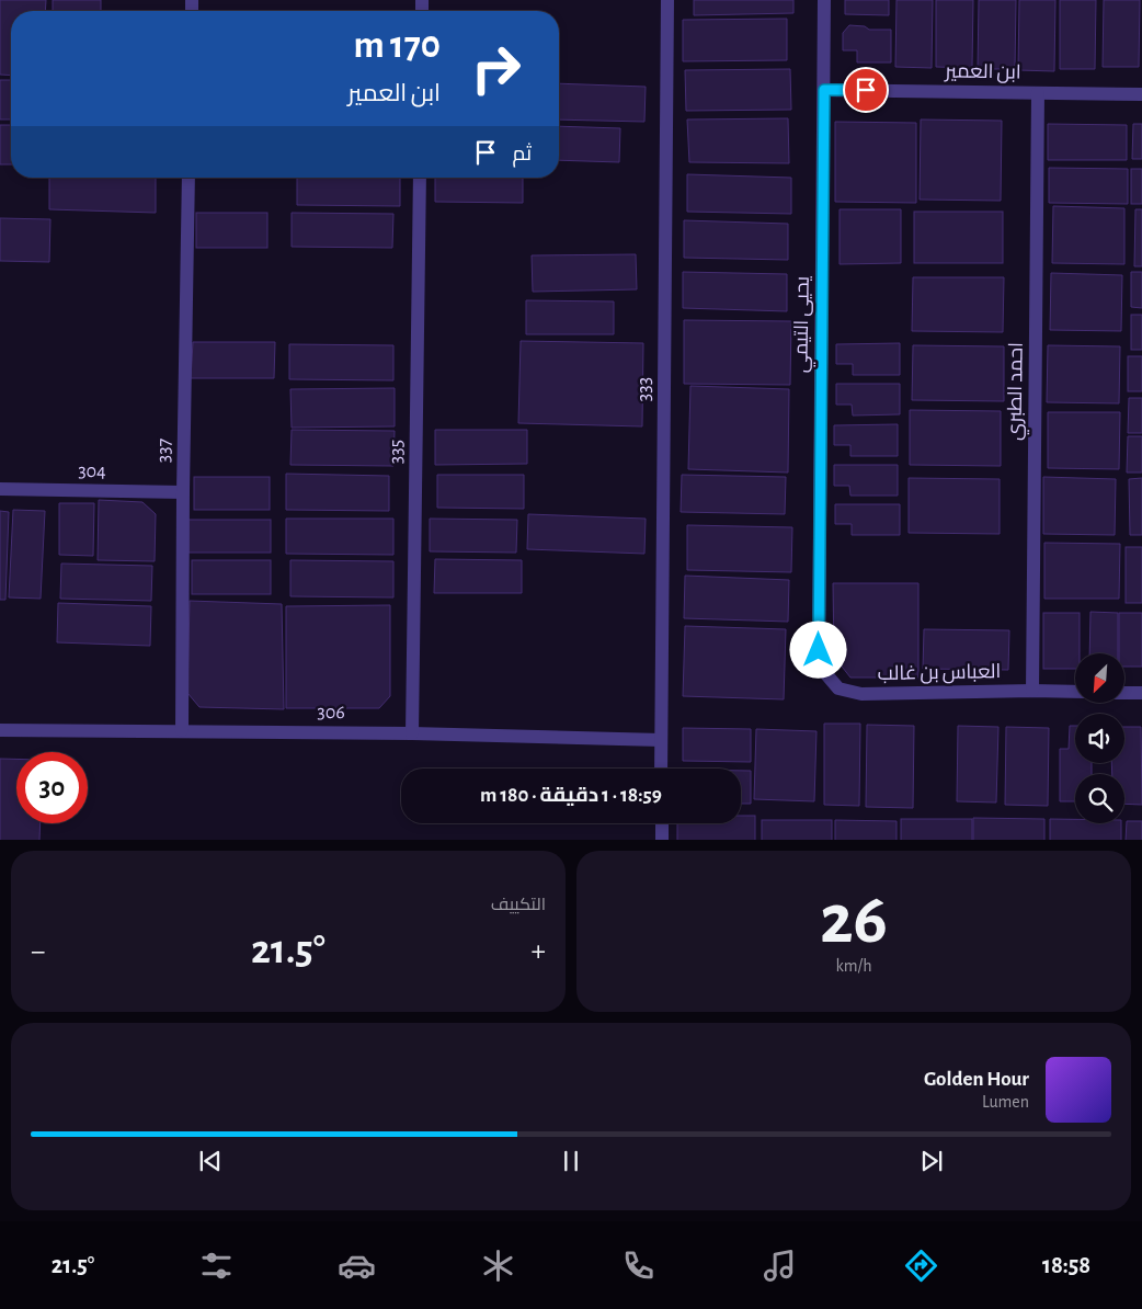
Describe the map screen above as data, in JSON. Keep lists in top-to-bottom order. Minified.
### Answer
{"streets":{"street":["ابن العمير","يحيى التيمي","333","احمد الطبري","337","335","304","العباس بن غالب","306"]},"crossings":[["ابن العمير","يحيى التيمي"],["ابن العمير","احمد الطبري"],["يحيى التيمي","العباس بن غالب"],["333","306"],["احمد الطبري","العباس بن غالب"],["337","304"],["337","306"],["335","306"]],"north":"bottom left","page":{"turn":["170 m","ابن العمير"],"then":"ثم","limit":"30","trip":"18:59 · 1 دقيقة · 180 m","tile":[["26","km/h"],"التكييف"],"heat":["−","21.5°","+"],"song":["Golden Hour","Lumen"],"tabs":["18:58","21.5°"]}}
